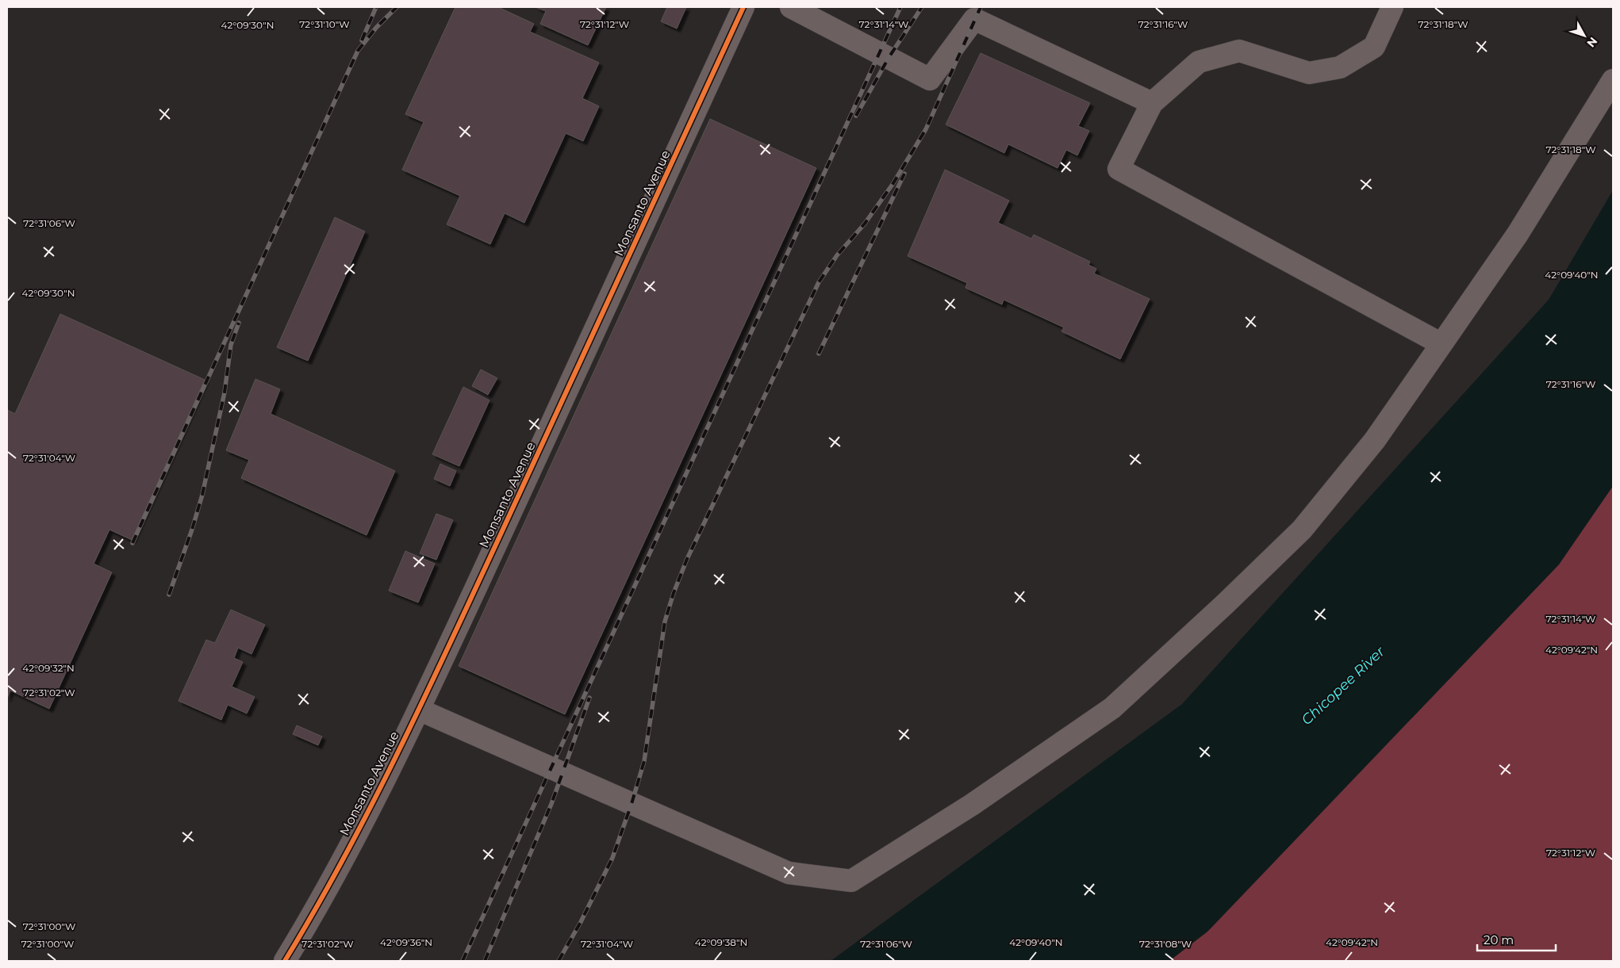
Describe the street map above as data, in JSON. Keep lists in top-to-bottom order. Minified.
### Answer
{"streets":{"street":["Monsanto Avenue"]},"water":["Chicopee River"],"scale_bar":"20 m","north":"bottom right","coordinates":["72°31'10\"W","72°31'12\"W","72°31'14\"W","72°31'16\"W","72°31'18\"W","42°09'30\"N","72°31'06\"W","42°09'40\"N","72°31'04\"W","42°09'42\"N","42°09'32\"N","72°31'02\"W","72°31'00\"W","42°09'36\"N","42°09'38\"N","72°31'08\"W"]}
